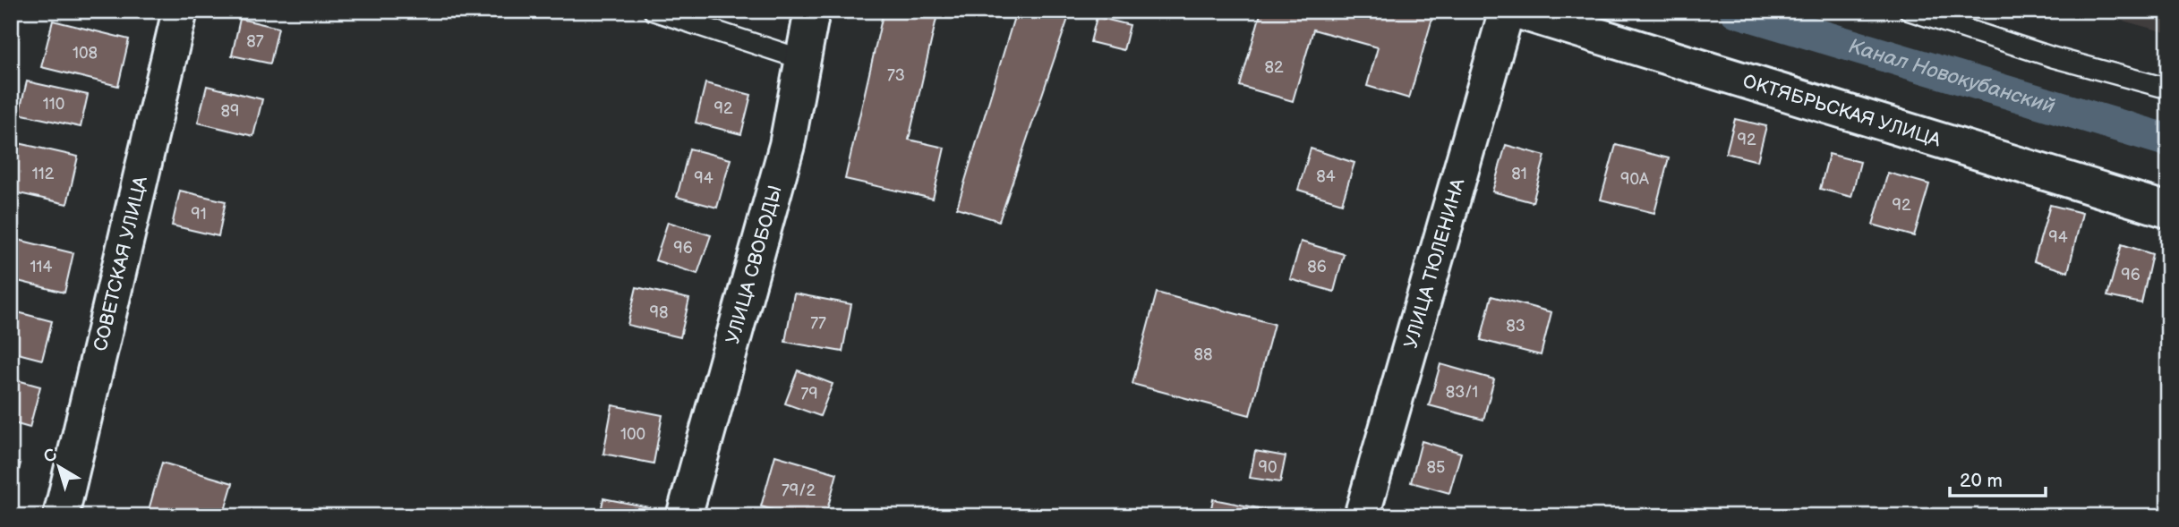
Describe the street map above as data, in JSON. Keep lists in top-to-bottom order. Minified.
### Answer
{"streets":{"street":["ОКТЯБРЬСКАЯ УЛИЦА","СОВЕТСКАЯ УЛИЦА","УЛИЦА ТЮЛЕНИНА","УЛИЦА СВОБОДЫ"]},"water":["Канал Новокубанский"],"house_numbers":["87","108","82","73","110","92","89","92","112","81","84","94","90А","92","91","94","96","114","86","96","98","77","83","88","83/1","79","100","90","85","79/2"],"scale_bar":"20 m","north":"top left"}
